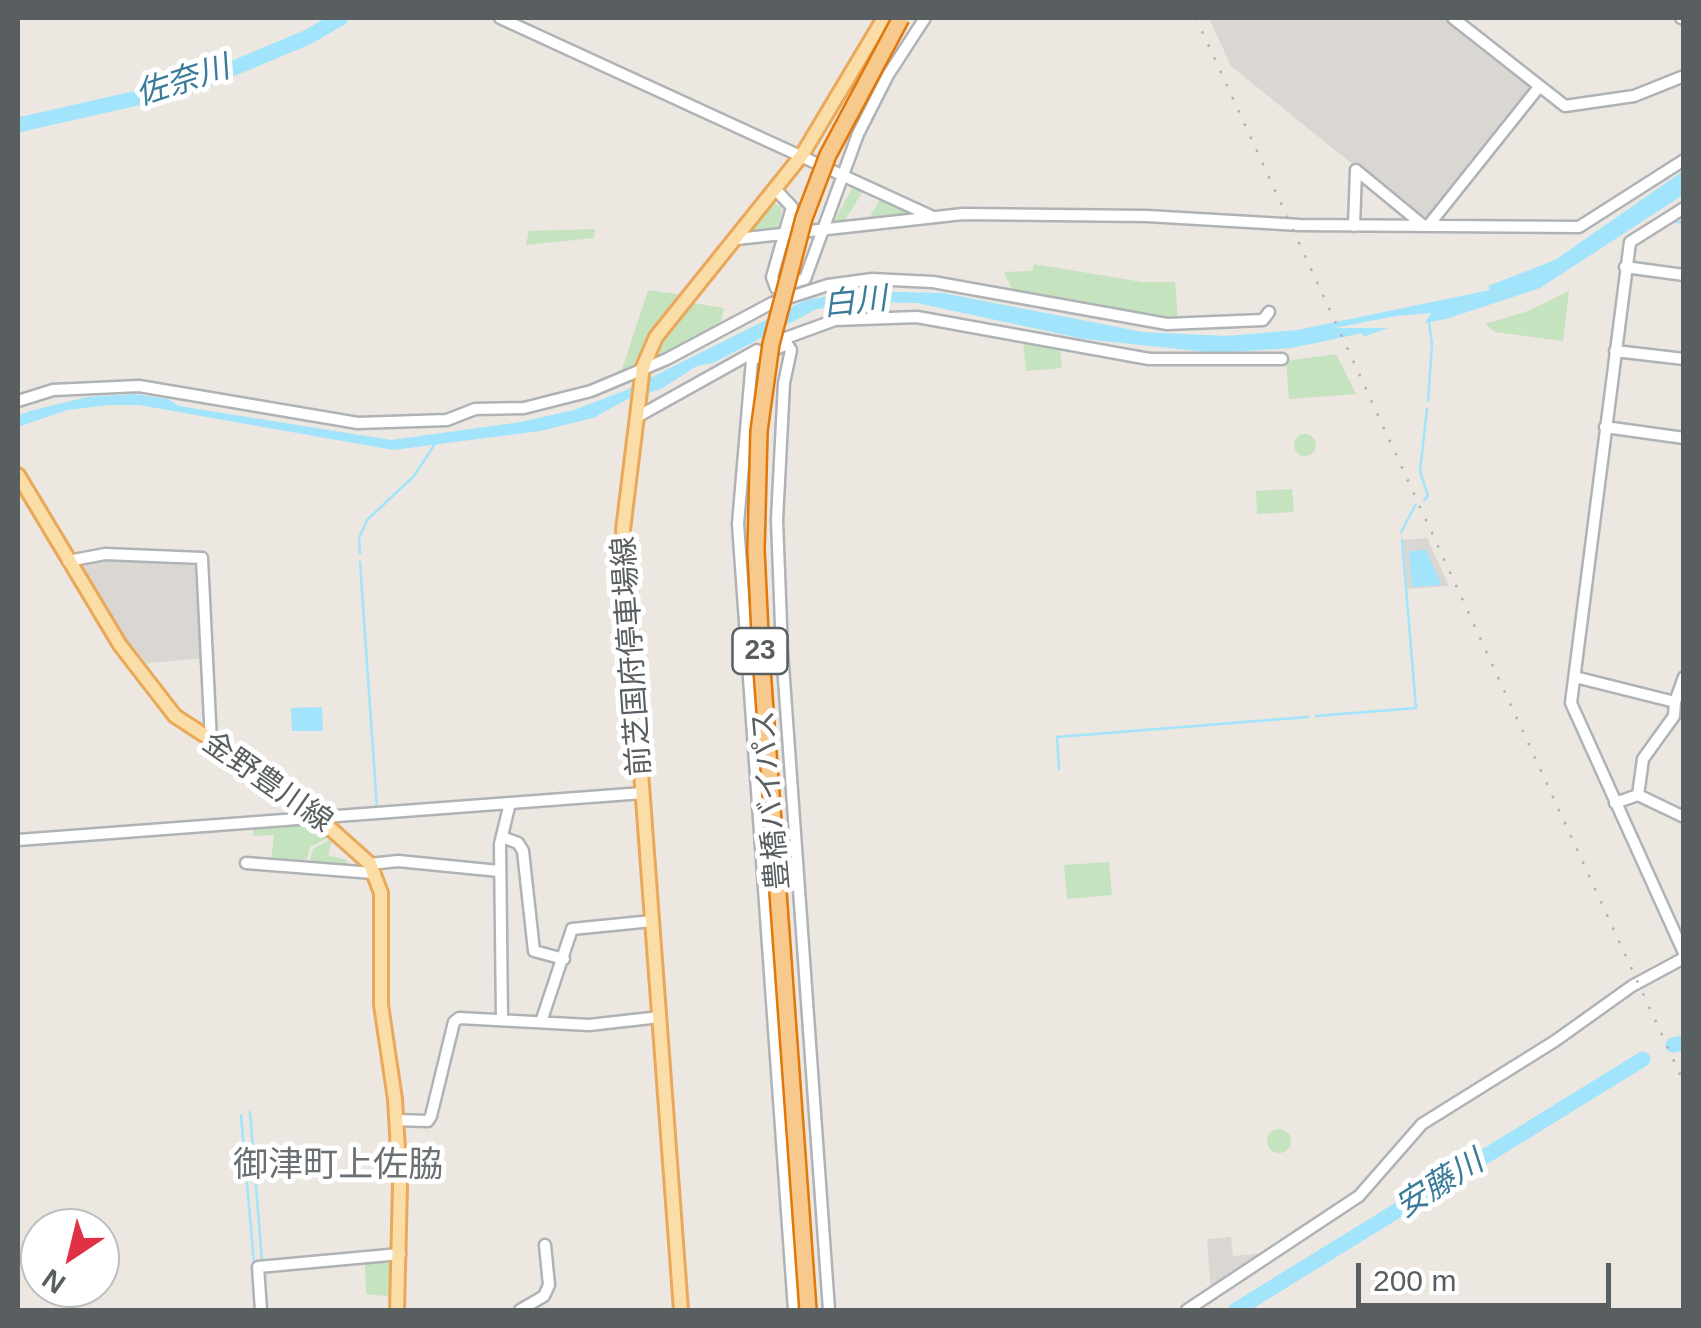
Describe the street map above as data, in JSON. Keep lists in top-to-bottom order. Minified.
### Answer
{"streets":{"highway":["23","豊橋バイパス"],"main road":["前芝国府停車場線","金野豊川線"]},"districts":["御津町上佐脇"],"water":["佐奈川","白川","安藤川"],"scale_bar":"200 m","north":"bottom left"}
